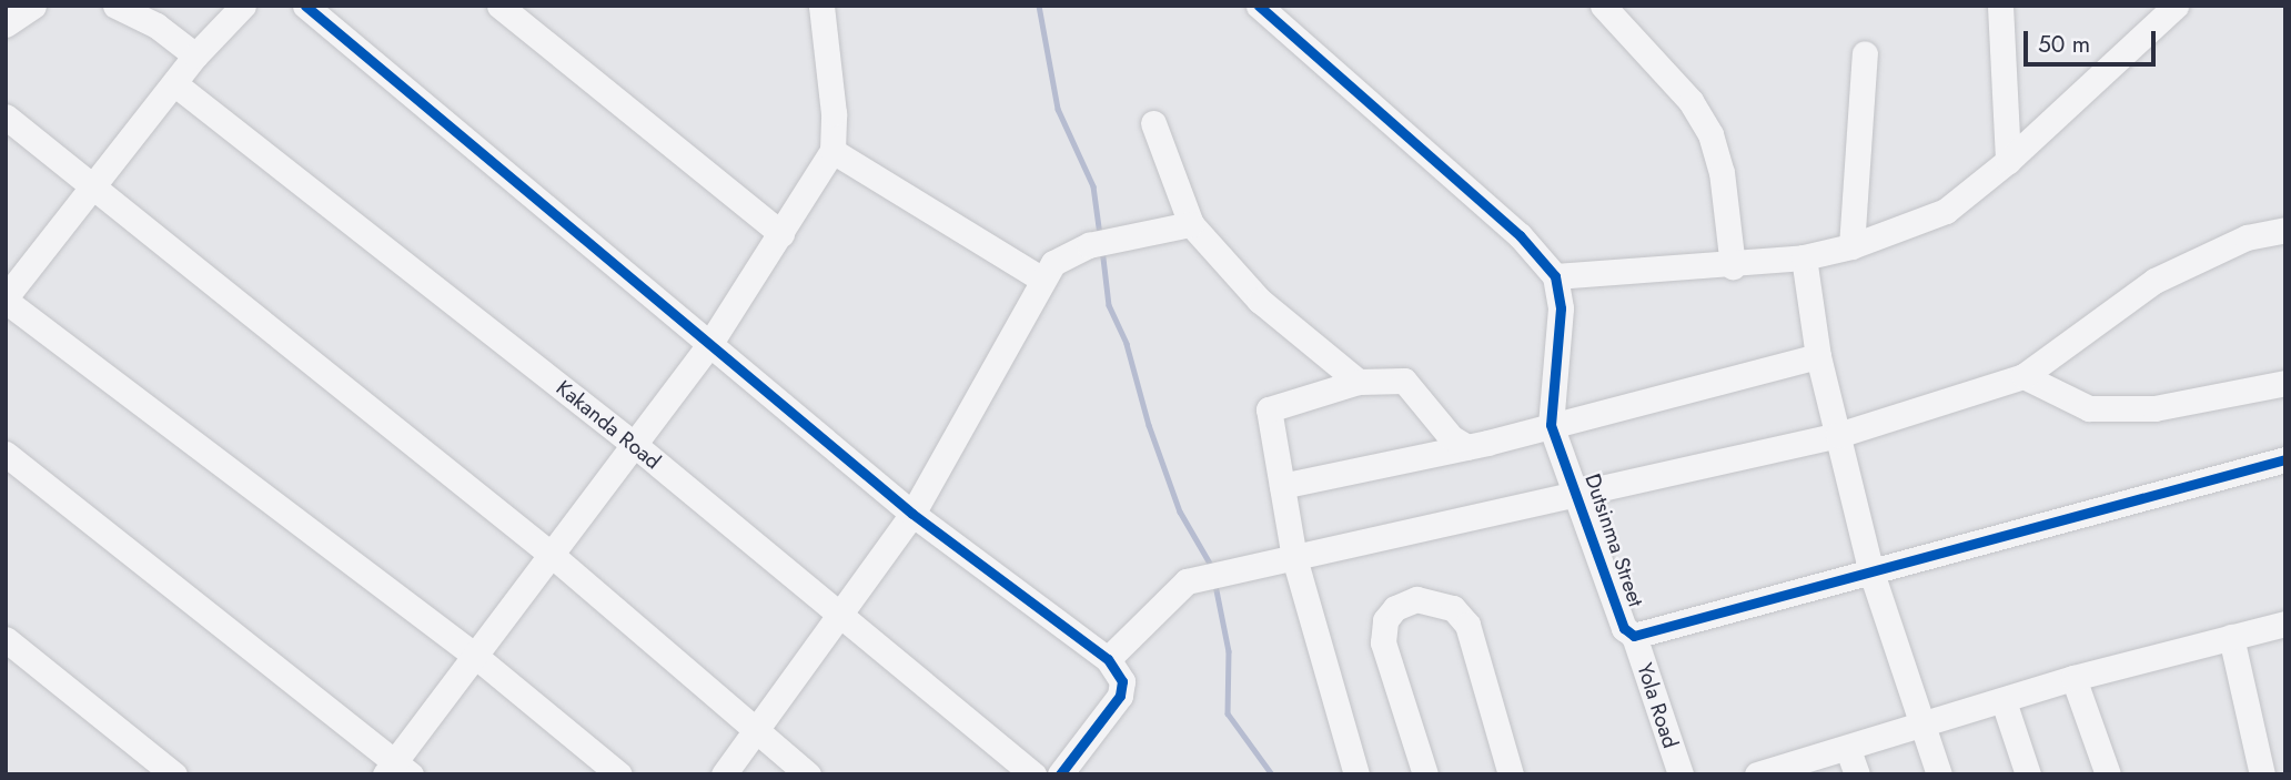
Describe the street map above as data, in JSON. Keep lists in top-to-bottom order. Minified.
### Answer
{"streets":{"street":["Kakanda Road","Dutsinma Street","Yola Road"]},"crossings":[["Dutsinma Street","Yola Road"]],"scale_bar":"50 m"}
